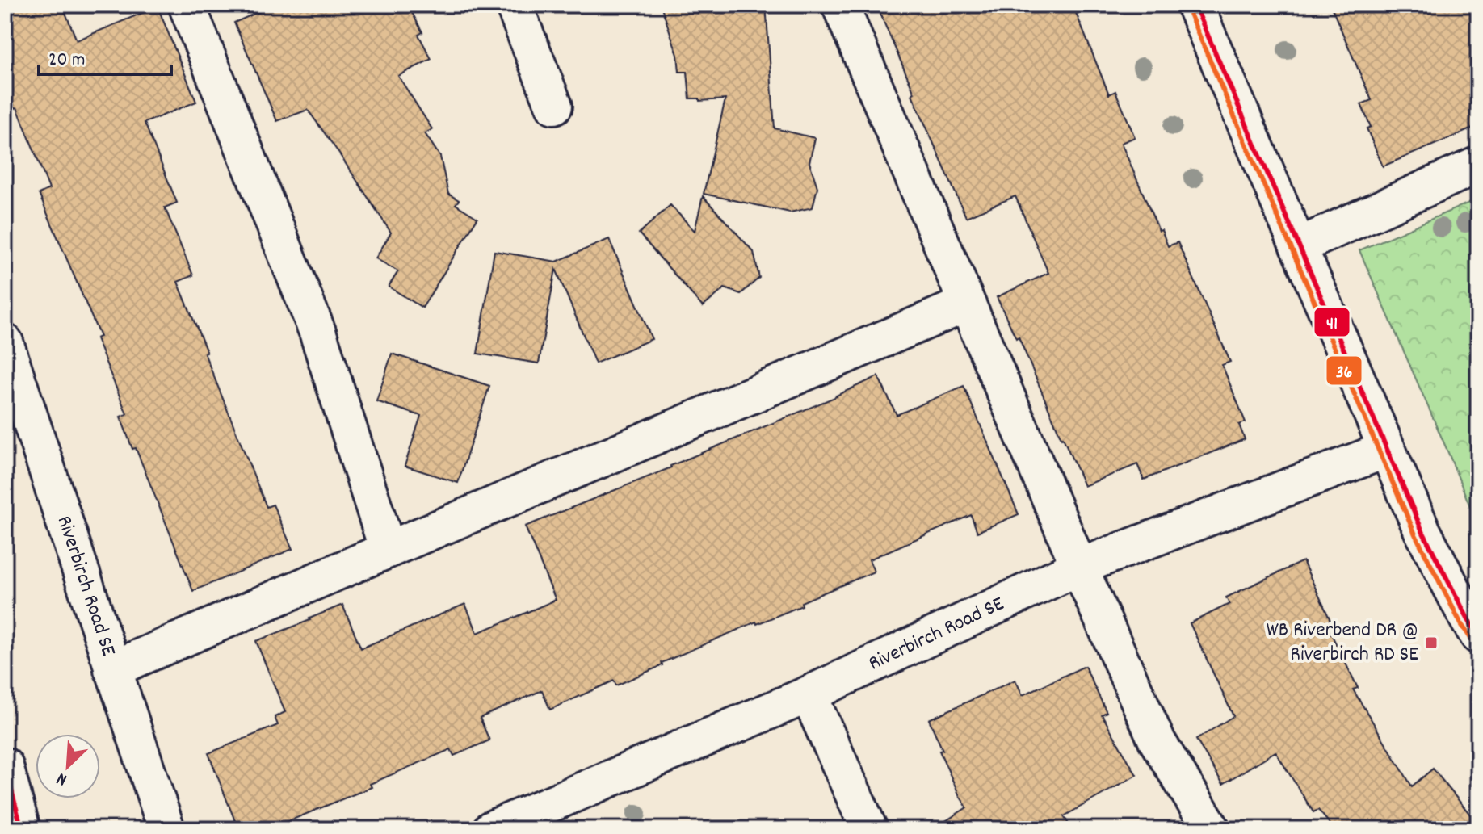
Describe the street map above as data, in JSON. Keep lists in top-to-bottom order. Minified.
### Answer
{"streets":{"main road":["Riverbirch Road SE"]},"places":{"transit":["WB Riverbend DR @ Riverbirch RD SE"]},"lines":["transit line 41","transit line 36"],"scale_bar":"20 m","north":"bottom left"}
